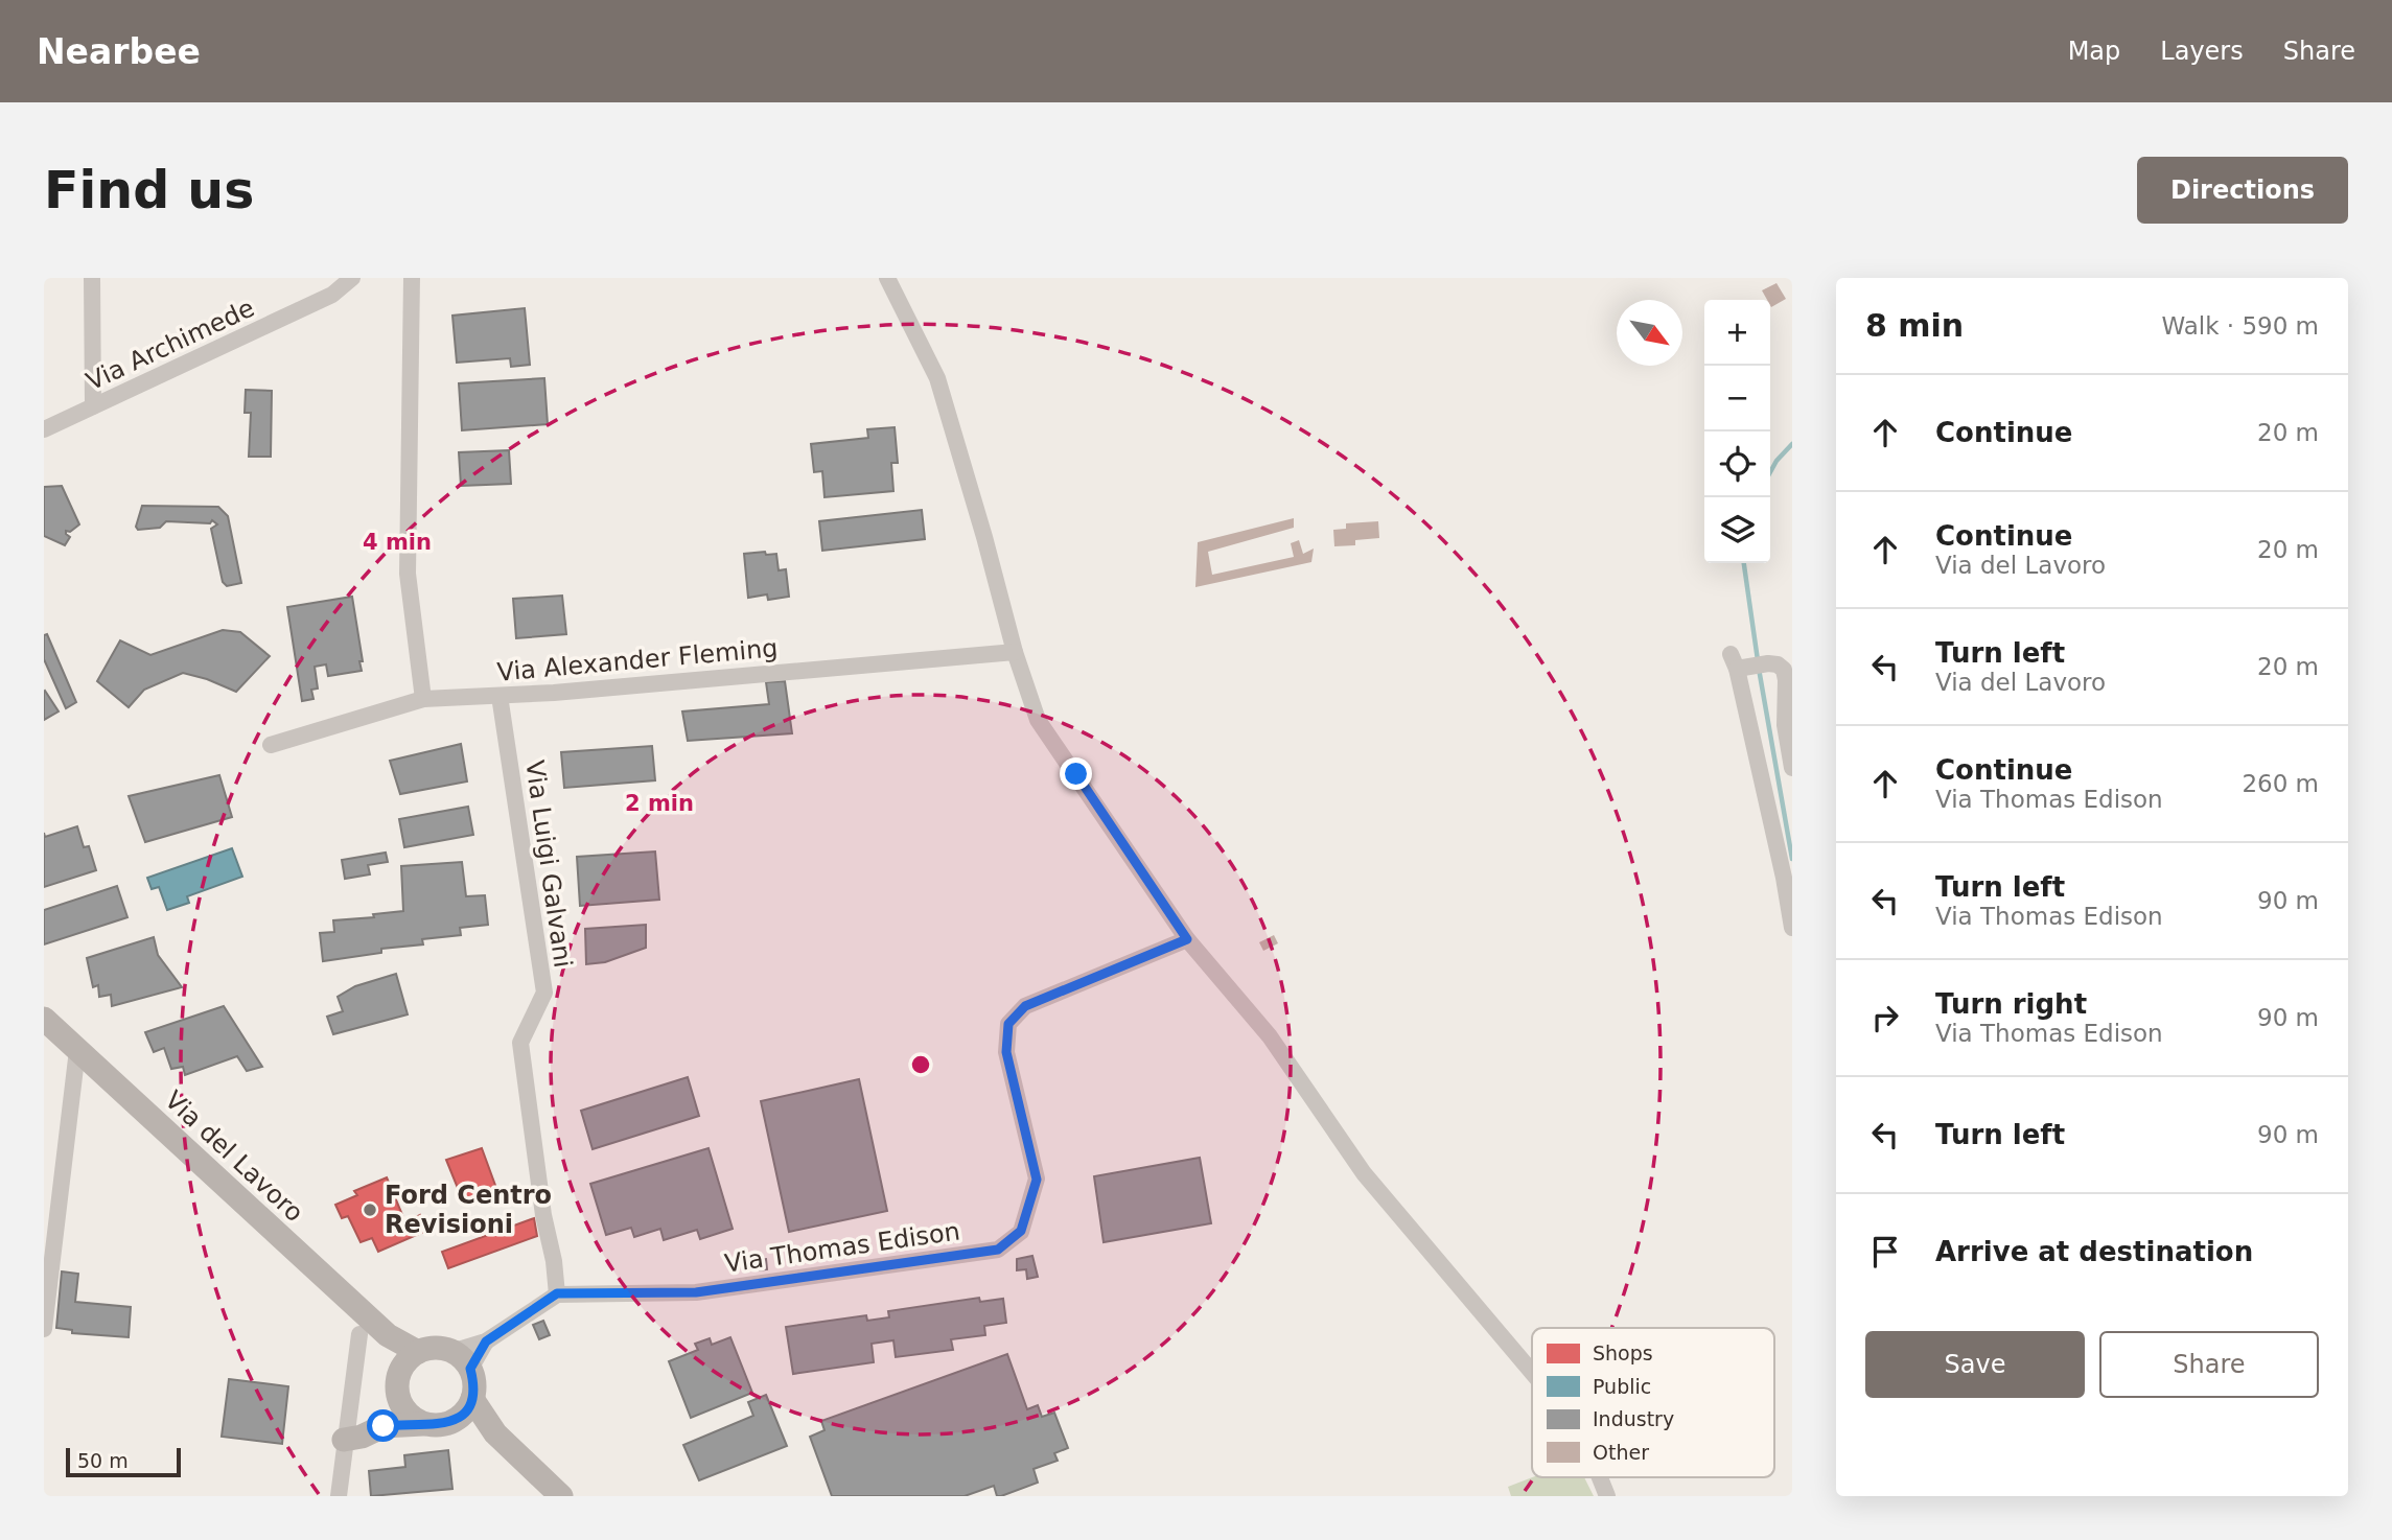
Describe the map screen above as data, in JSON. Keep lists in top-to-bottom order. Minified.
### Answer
{"streets":{"main road":["Via del Lavoro"],"street":["Via Archimede","Via Alexander Fleming","Via Luigi Galvani","Via Thomas Edison"]},"crossings":[["Via Alexander Fleming","Via Luigi Galvani"],["Via Luigi Galvani","Via Thomas Edison"]],"places":["Ford Centro Revisioni"],"legend":["Shops","Public","Industry","Other"],"scale_bar":"50 m","north":"bottom right","page":{"header":"Nearbee","nav":["Map","Layers","Share"],"buttons":["Directions",["Save","Share"]],"title":"Find us","heading":["8 min","Walk · 590 m"],"map_buttons":["+","−"],"list":[["Continue","20 m"],["Continue","Via del Lavoro","20 m"],["Turn left","Via del Lavoro","20 m"],["Continue","Via Thomas Edison","260 m"],["Turn left","Via Thomas Edison","90 m"],["Turn right","Via Thomas Edison","90 m"],["Turn left","90 m"],"Arrive at destination"],"scale":"50 m"},"rings":["4 min","2 min"]}
